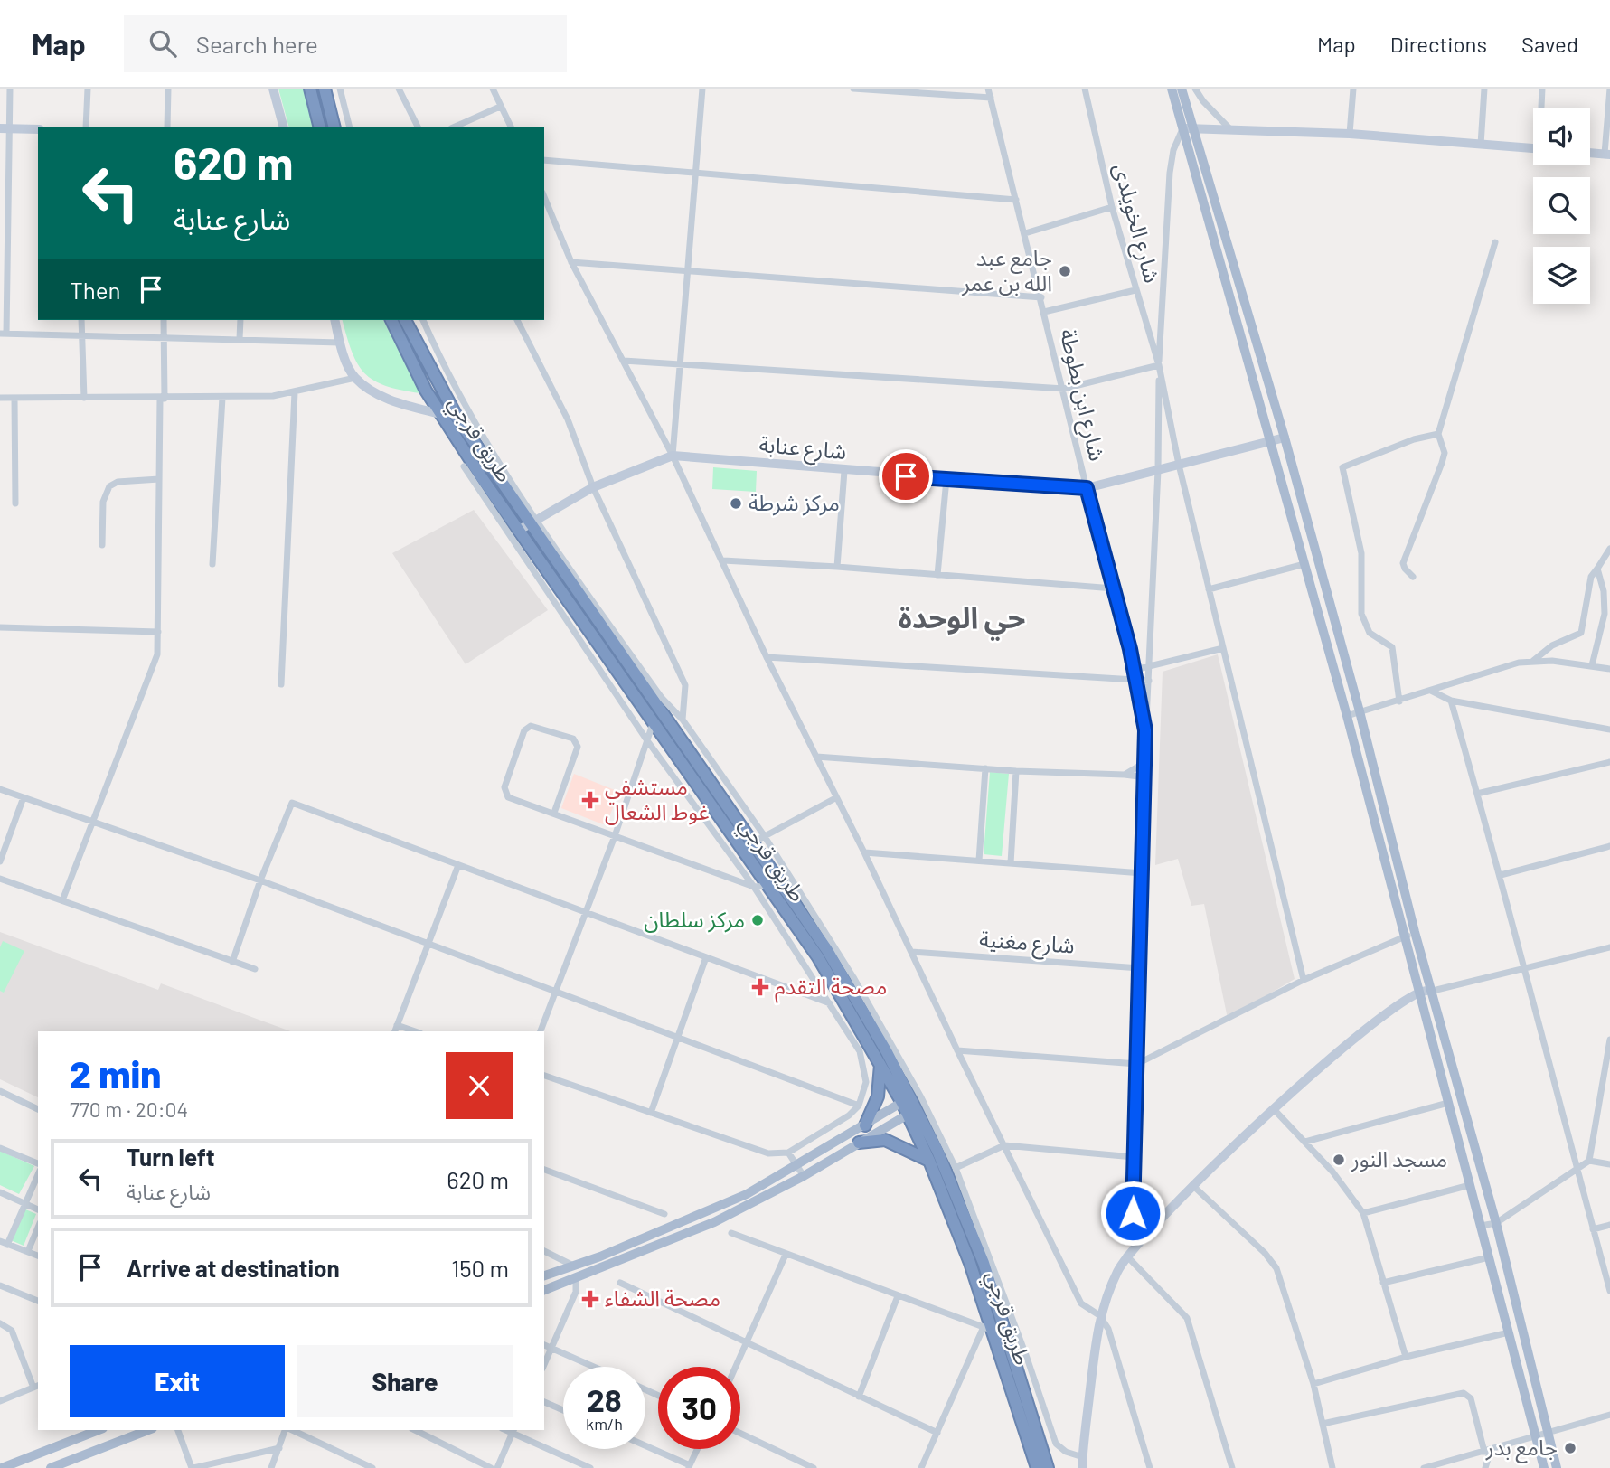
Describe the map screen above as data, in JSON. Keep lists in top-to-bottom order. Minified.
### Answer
{"streets":{"highway":["طريق قرجي"],"street":["شارع الخويلدى","شارع ابن بطوطة","شارع عنابة","شارع مغنية"]},"crossings":[["شارع ابن بطوطة","شارع عنابة"],["شارع ابن بطوطة","شارع مغنية"],["طريق قرجي","شارع عنابة"]],"districts":["حي الوحدة"],"places":{"other":["جامع عبد الله بن عمر","مركز شرطة","مركز سلطان","مسجد النور","جامع بدر"],"health":["مستشفي غوط الشعال","مصحة التقدم","مصحة الشفاء"]},"page":{"header":"Map","search":"Search here","nav":["Map","Directions","Saved"],"turn":["620 m","شارع عنابة"],"then":"Then","heading":["2 min","770 m · 20:04"],"list":[{"name":"Turn left","note":"شارع عنابة","value":"620 m"},{"name":"Arrive at destination","value":"150 m"}],"buttons":["Exit","Share"],"speed":"28 km/h","limit":"30"}}
